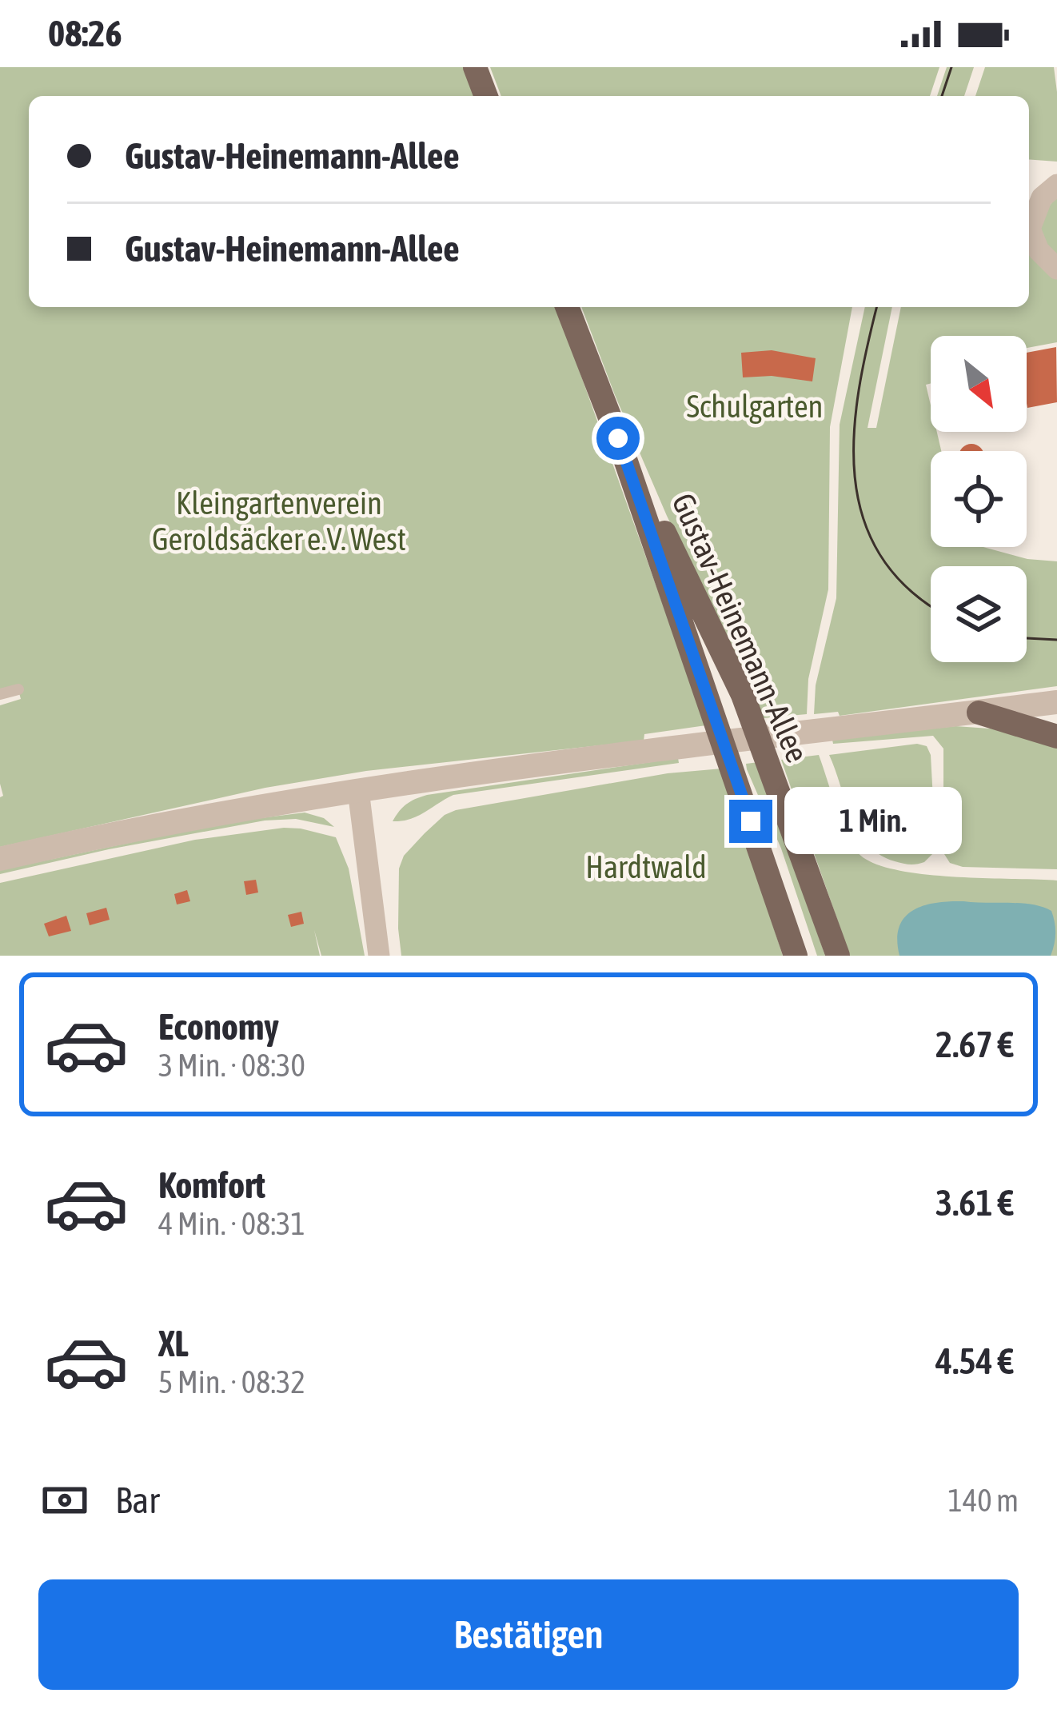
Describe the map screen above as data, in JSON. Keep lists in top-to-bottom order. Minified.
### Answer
{"streets":{"main road":["Gustav-Heinemann-Allee"]},"parks":["Schulgarten","Kleingartenverein Geroldsäcker e.V. West","Hardtwald"],"north":"bottom right","page":{"status":"08:26","banner":["Gustav-Heinemann-Allee","Gustav-Heinemann-Allee"],"bubble":"1 Min.","list":[{"name":"Economy","note":"3 Min. · 08:30","value":"2.67 €"},{"name":"Komfort","note":"4 Min. · 08:31","value":"3.61 €"},{"name":"XL","note":"5 Min. · 08:32","value":"4.54 €"}],"pay":["Bar","140 m"],"buttons":"Bestätigen"}}
